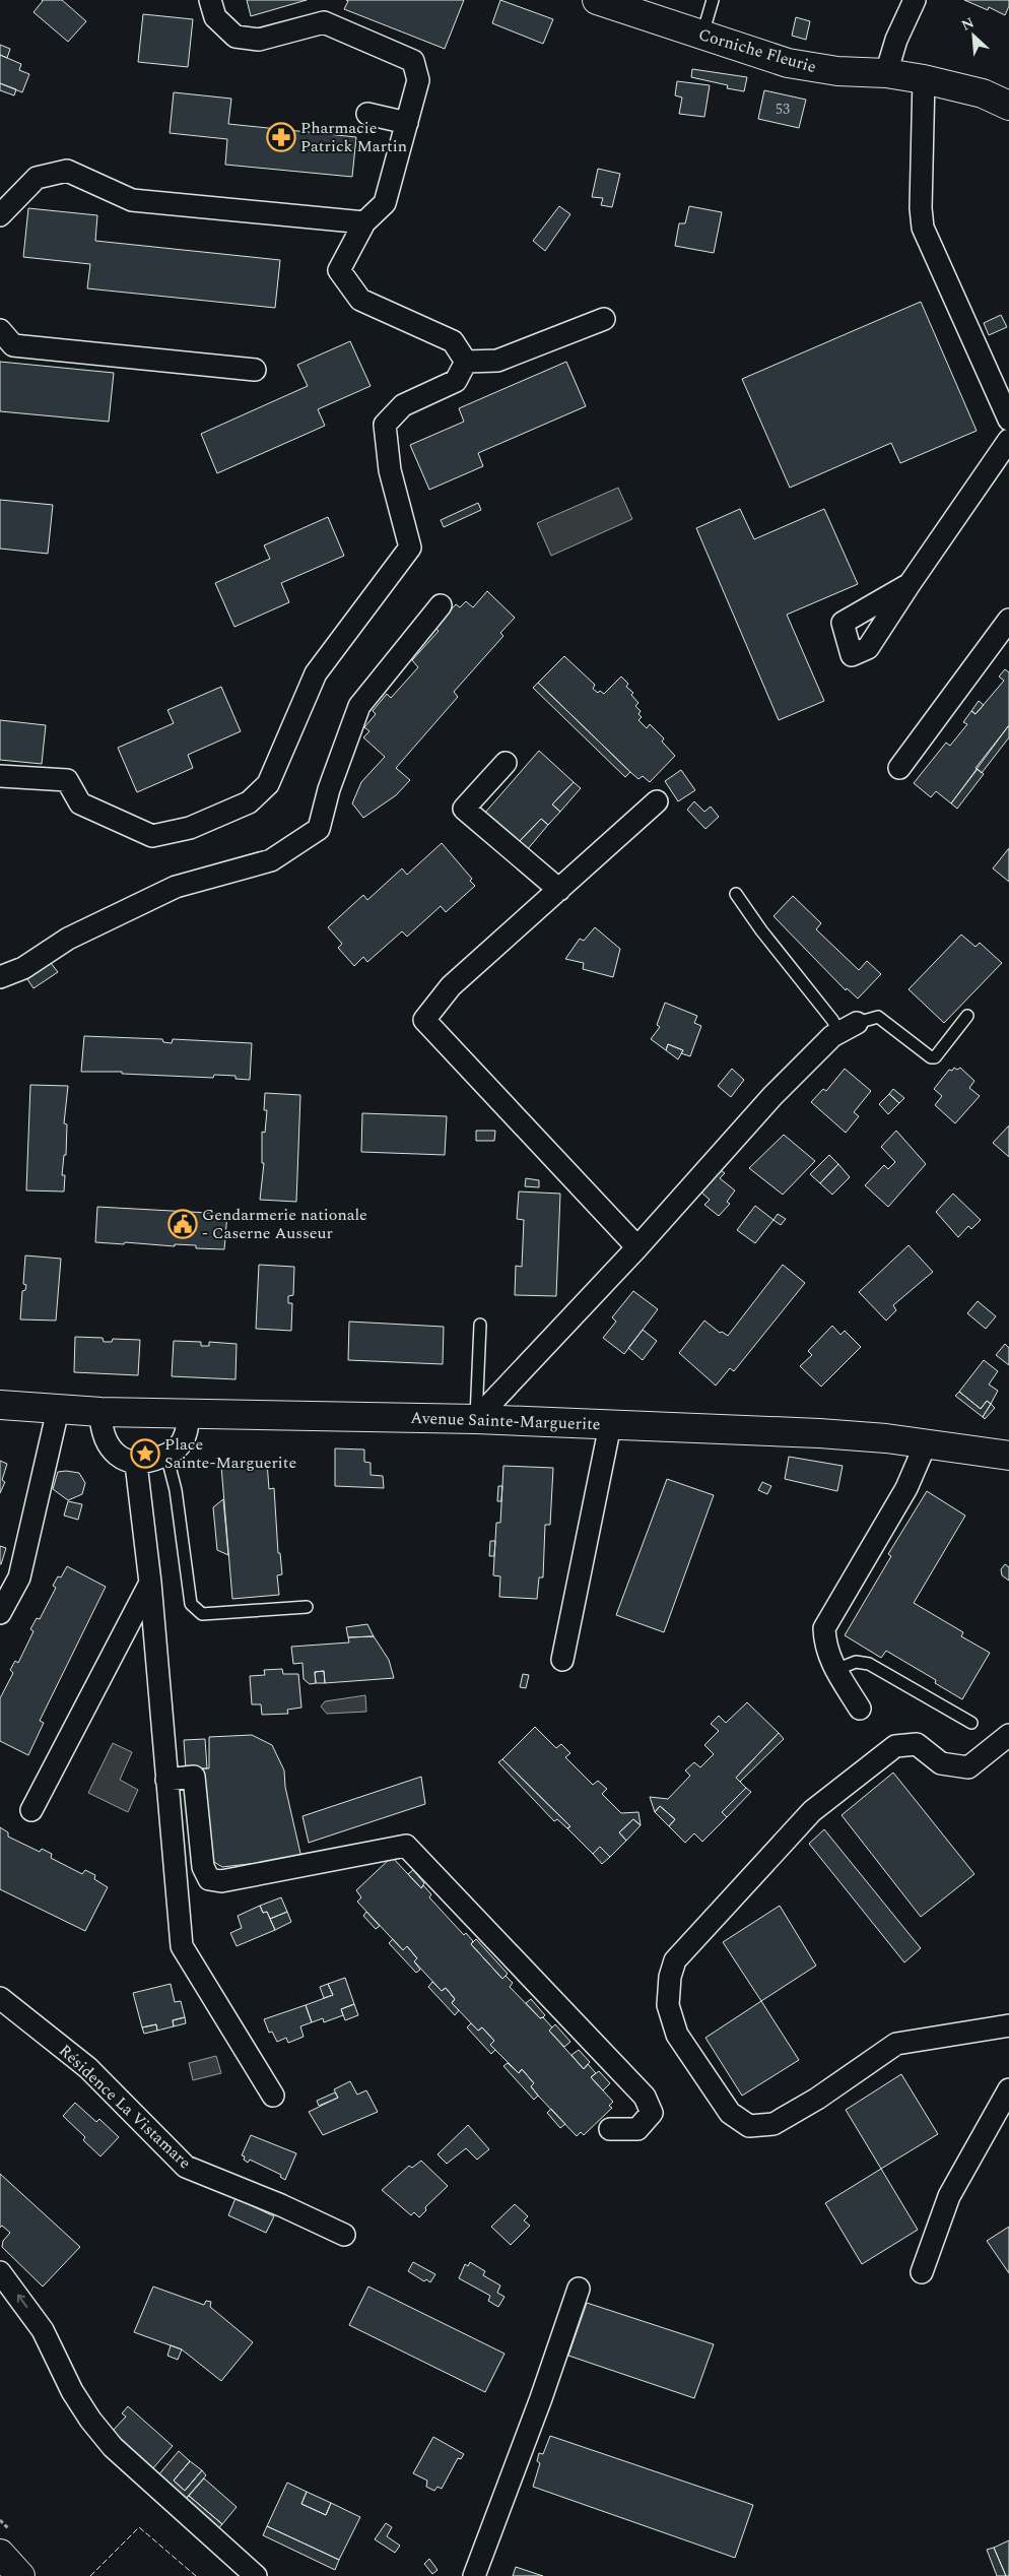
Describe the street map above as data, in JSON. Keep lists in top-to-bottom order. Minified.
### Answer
{"streets":{"street":["Corniche Fleurie","Avenue Sainte-Marguerite","Résidence La Vistamare"]},"places":{"pharmacy":["Pharmacie Patrick Martin"],"public building":["Gendarmerie nationale - Caserne Ausseur"],"place":["Place Sainte-Marguerite"]},"house_numbers":["53"],"north":"top left"}
